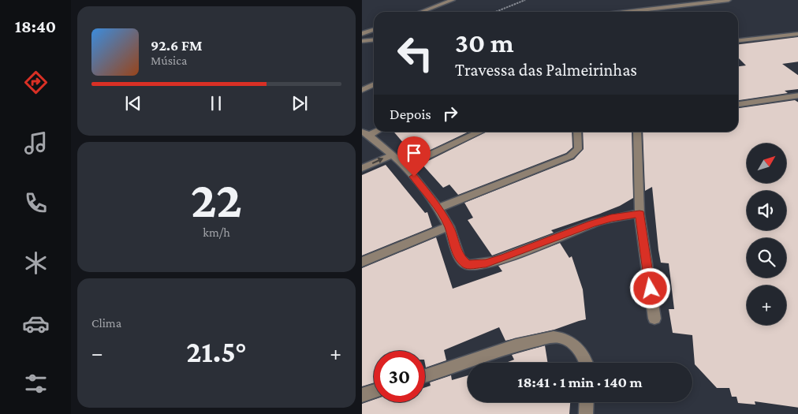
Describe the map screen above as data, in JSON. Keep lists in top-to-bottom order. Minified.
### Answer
{"north":"top right","page":{"tabs":"18:40","turn":["30 m","Travessa das Palmeirinhas"],"song":["92.6 FM","Música"],"then":"Depois","tile":[["22","km/h"],"Clima"],"map_buttons":"+","heat":["−","21.5°","+"],"limit":"30","trip":"18:41 · 1 min · 140 m"}}
